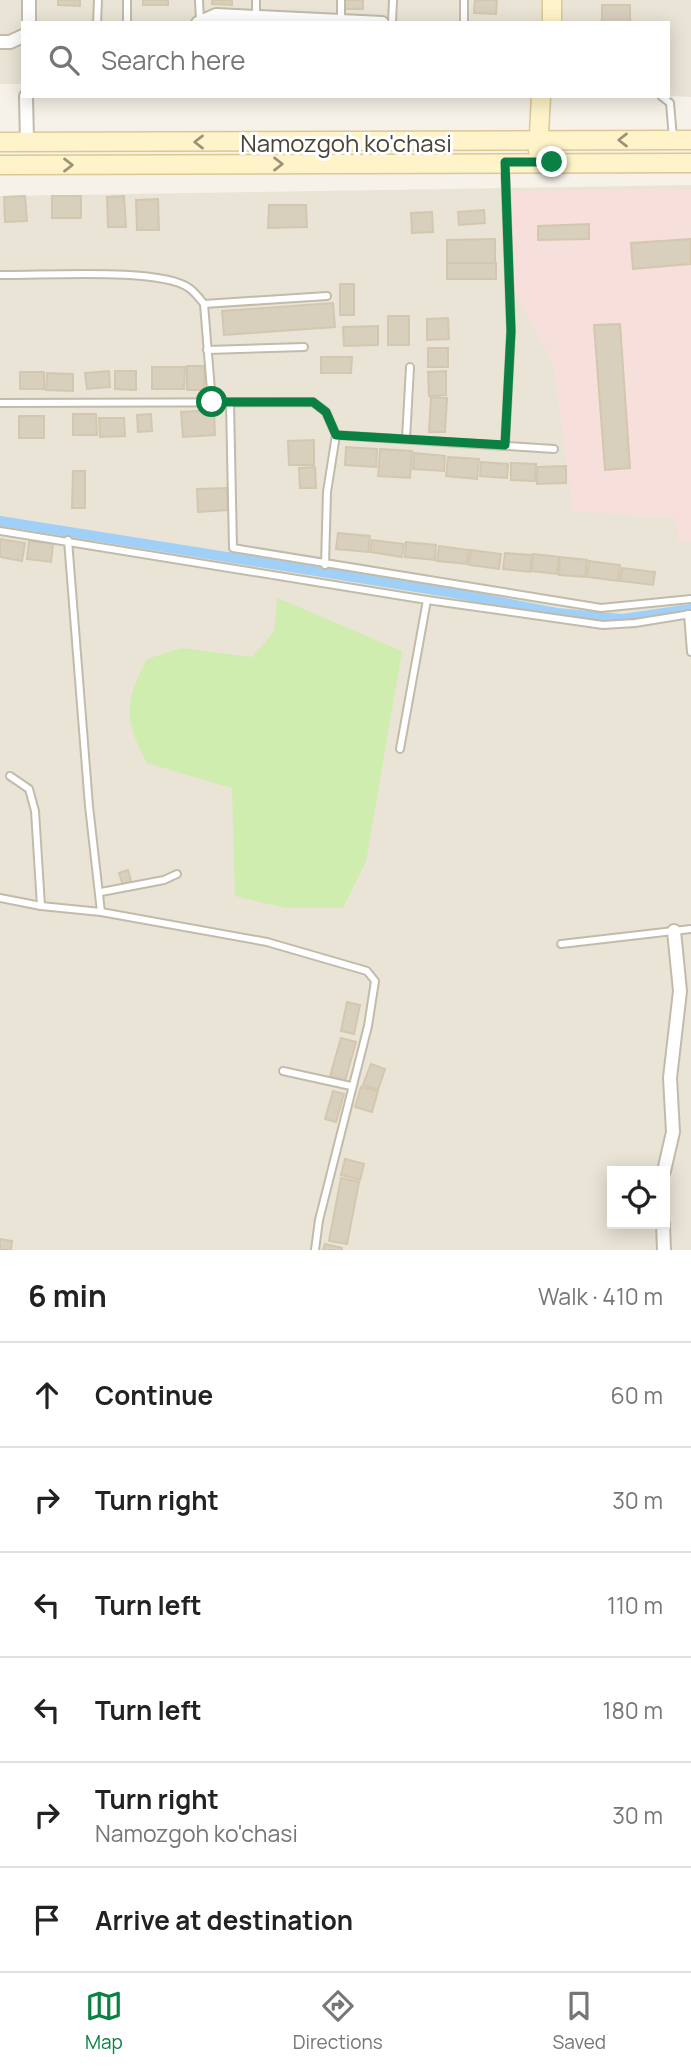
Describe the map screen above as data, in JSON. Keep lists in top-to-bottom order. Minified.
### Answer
{"streets":{"main road":["Namozgoh ko'chasi"]},"page":{"search":"Search here","heading":["6 min","Walk · 410 m"],"list":[["Continue","60 m"],["Turn right","30 m"],["Turn left","110 m"],["Turn left","180 m"],["Turn right","Namozgoh ko'chasi","30 m"],"Arrive at destination"],"nav":["Map","Directions","Saved"]}}
